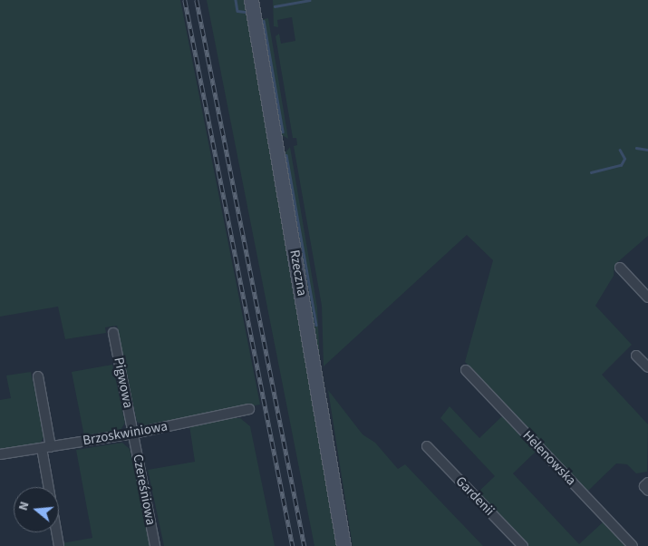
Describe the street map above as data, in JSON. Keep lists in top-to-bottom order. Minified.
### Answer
{"streets":{"street":["Rzeczna","Pigwowa","Brzoskwiniowa","Helenowska","Czereśniowa","Gardenii"]},"crossings":[["Pigwowa","Brzoskwiniowa"],["Pigwowa","Czereśniowa"],["Brzoskwiniowa","Czereśniowa"]],"north":"left"}
